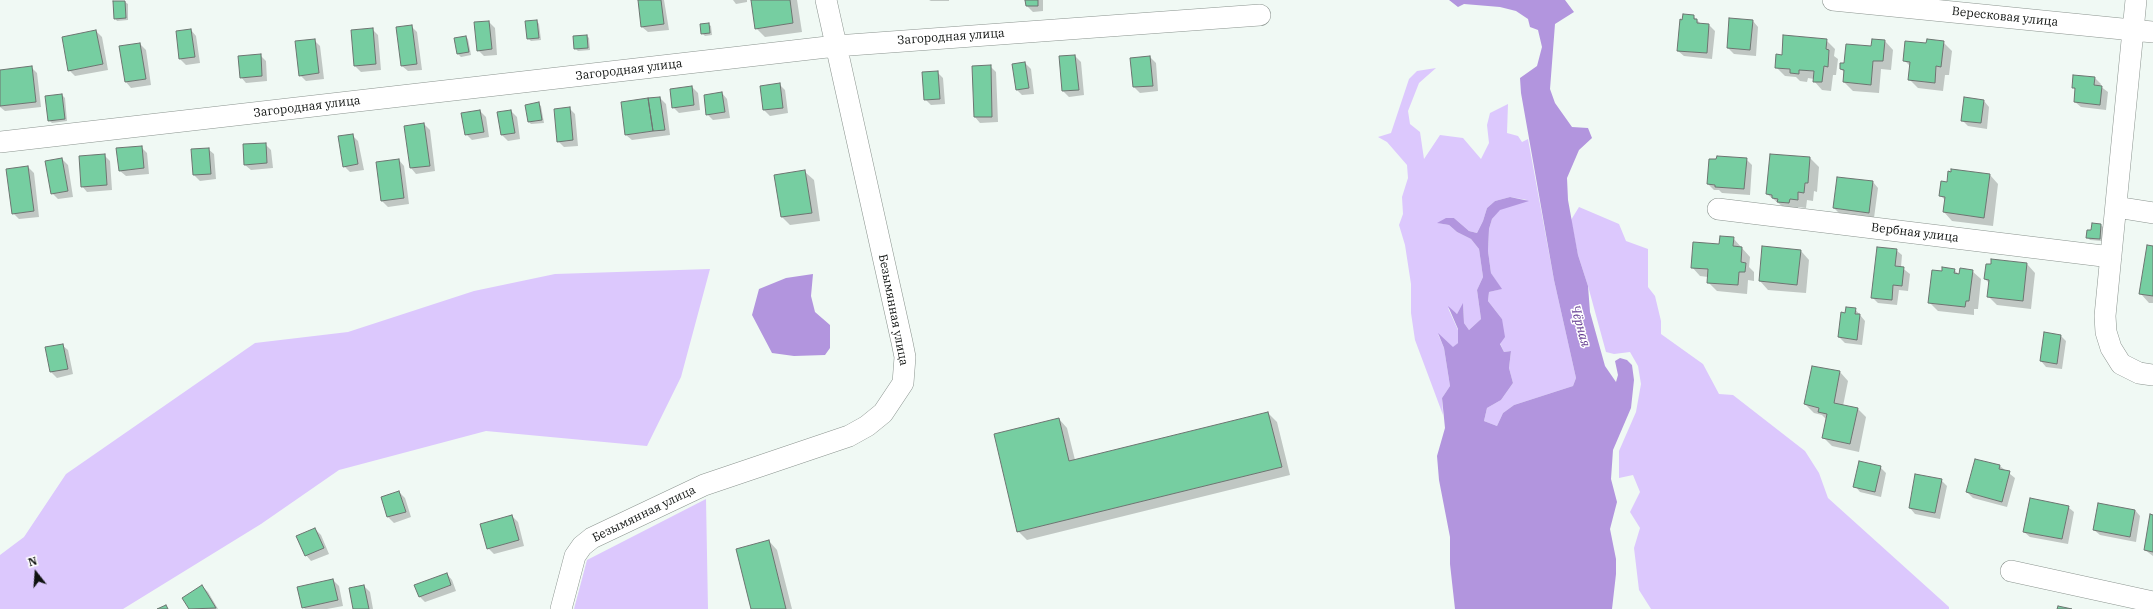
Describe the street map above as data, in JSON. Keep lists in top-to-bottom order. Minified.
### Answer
{"streets":{"street":["Вересковая улица","Загородная улица","Вербная улица","Безымянная улица"]},"crossings":[["Загородная улица","Безымянная улица"]],"water":["Чёрная"],"north":"top"}
